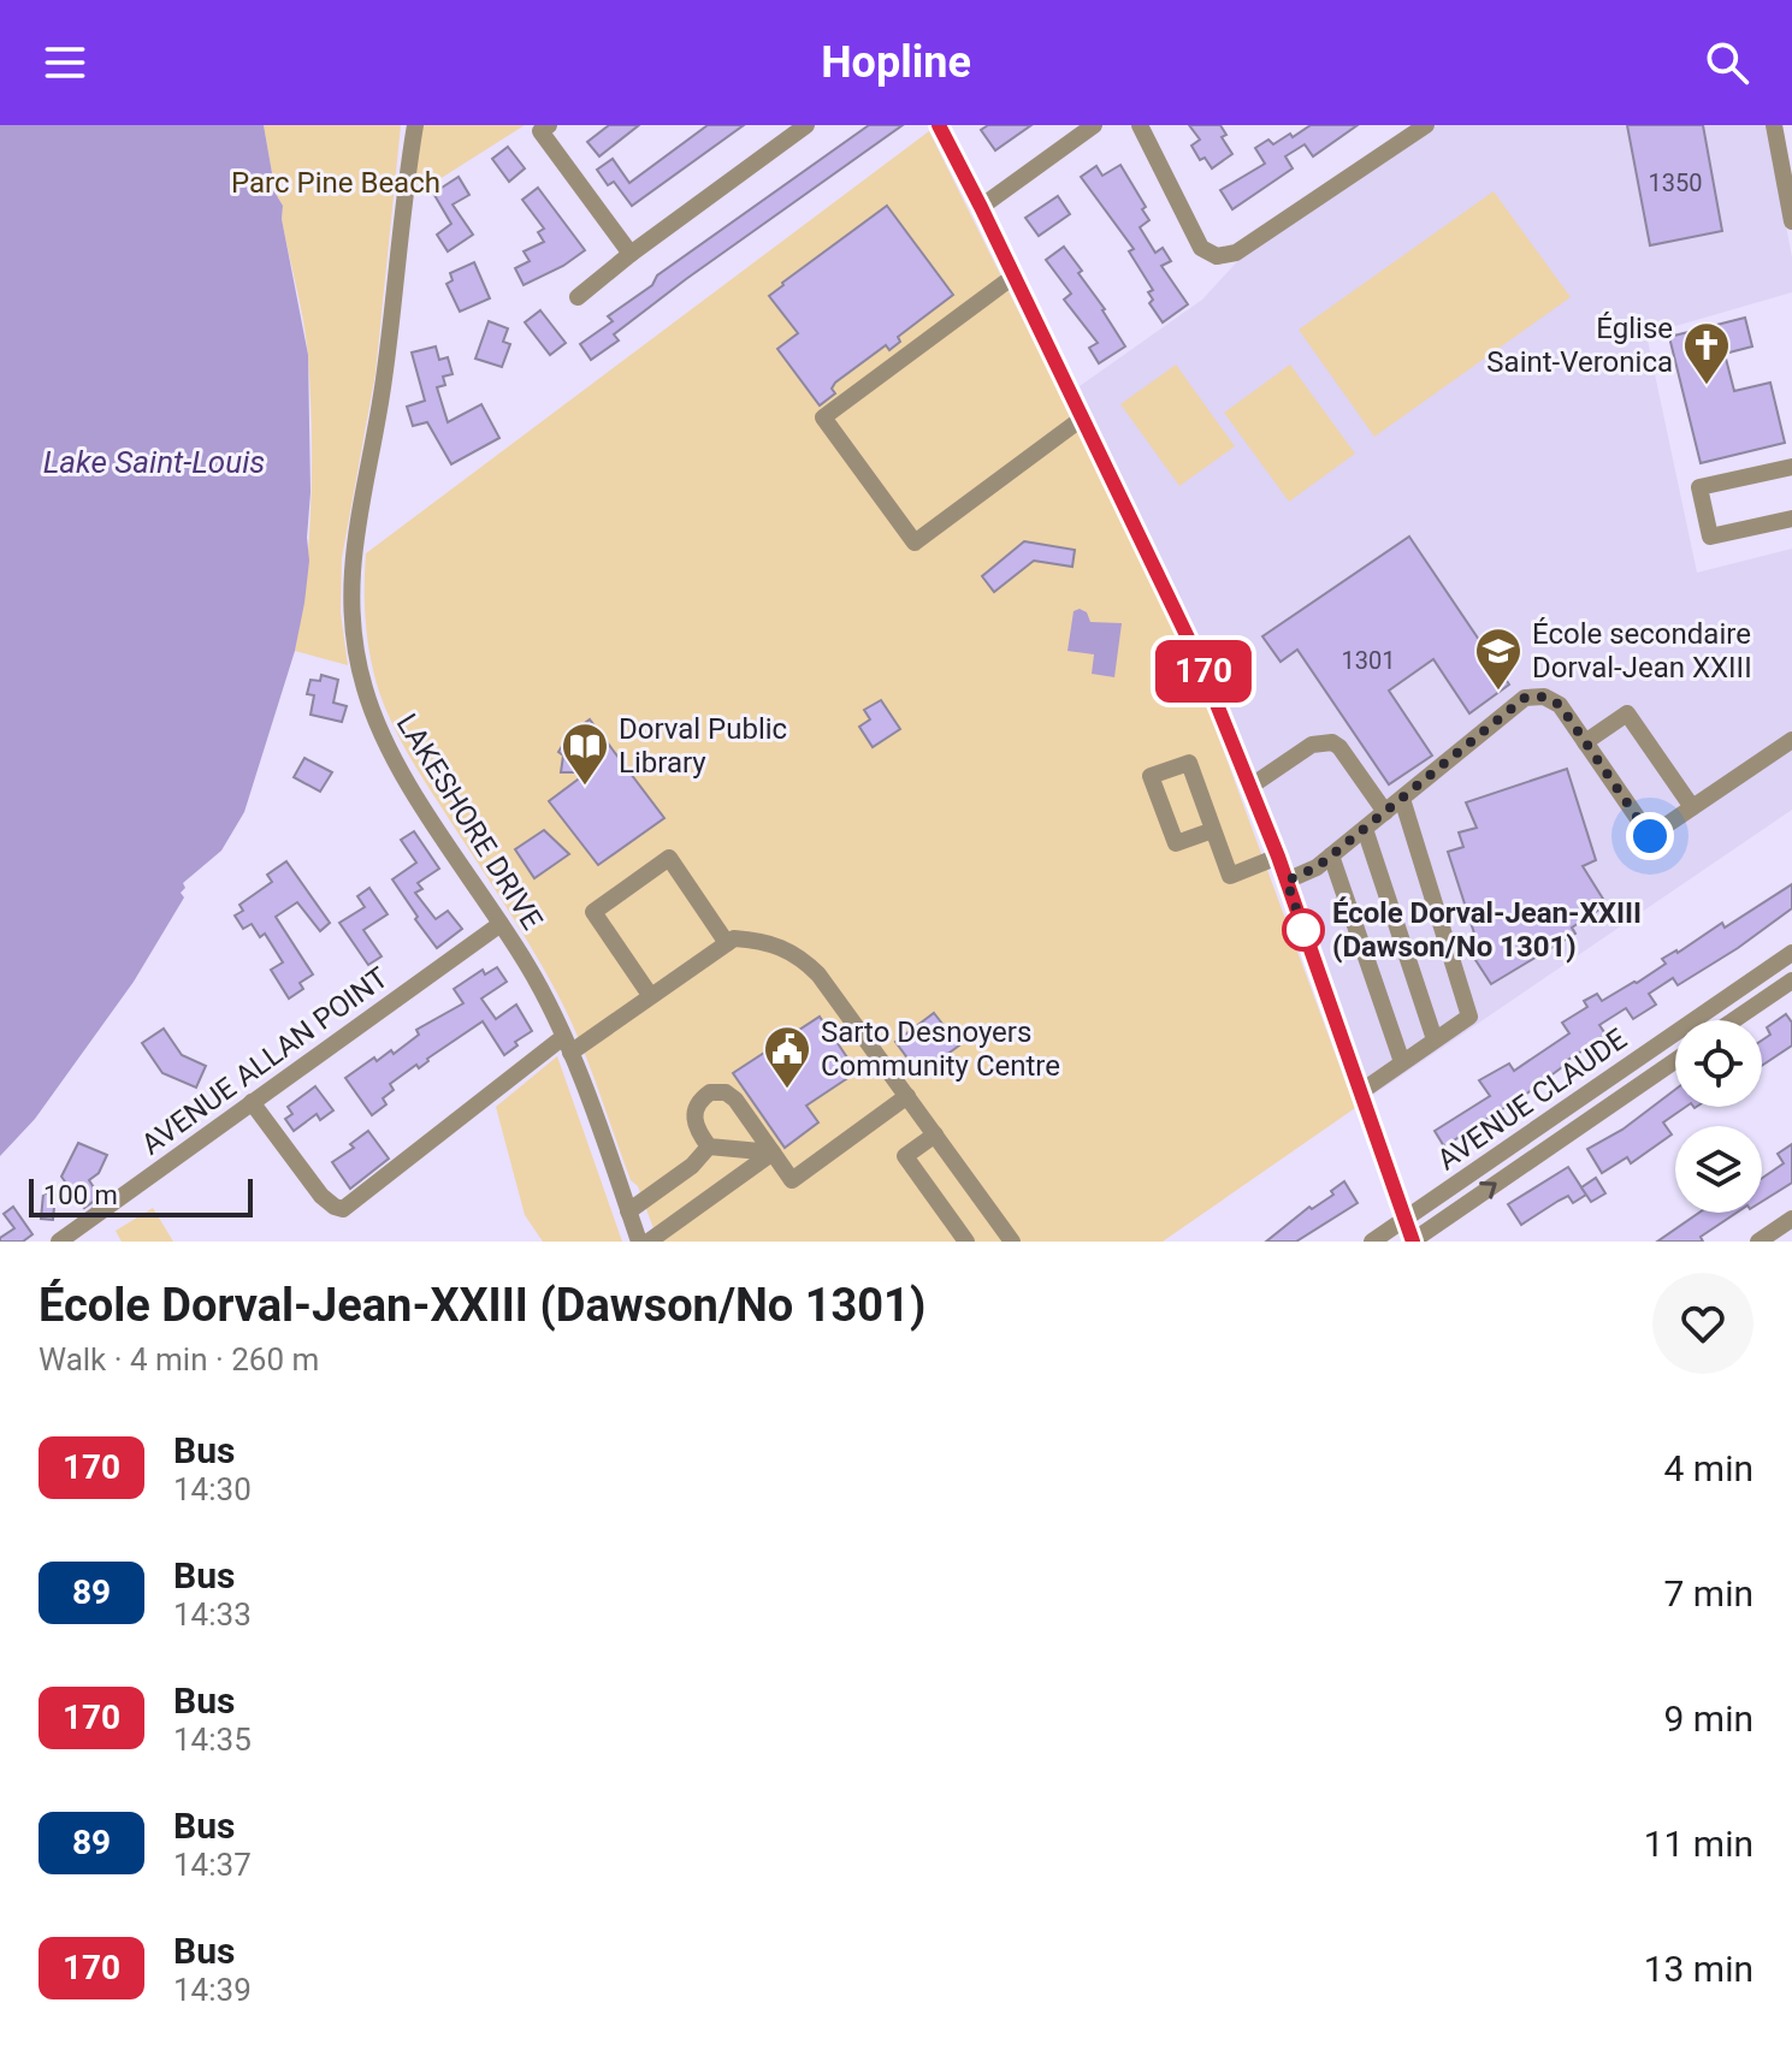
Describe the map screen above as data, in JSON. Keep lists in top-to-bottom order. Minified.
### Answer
{"streets":{"street":["LAKESHORE DRIVE","AVENUE ALLAN POINT","AVENUE CLAUDE"]},"crossings":[["LAKESHORE DRIVE","AVENUE ALLAN POINT"]],"water":["Lake Saint-Louis"],"parks":["Parc Pine Beach"],"places":{"church":["Église Saint-Veronica"],"school or university":["École secondaire Dorval-Jean XXIII"],"library":["Dorval Public Library"],"other":["École Dorval-Jean-XXIII (Dawson/No 1301)"],"public building":["Sarto Desnoyers Community Centre"]},"lines":["bus line 170"],"house_numbers":["1350","1301"],"scale_bar":"100 m","page":{"header":"Hopline","on_map":"170","scale":"100 m","heading":["École Dorval-Jean-XXIII (Dawson/No 1301)","Walk · 4 min · 260 m"],"list":[{"mark":"170","name":"Bus","note":"14:30","value":"4 min"},{"mark":"89","name":"Bus","note":"14:33","value":"7 min"},{"mark":"170","name":"Bus","note":"14:35","value":"9 min"},{"mark":"89","name":"Bus","note":"14:37","value":"11 min"},{"mark":"170","name":"Bus","note":"14:39","value":"13 min"}]}}
